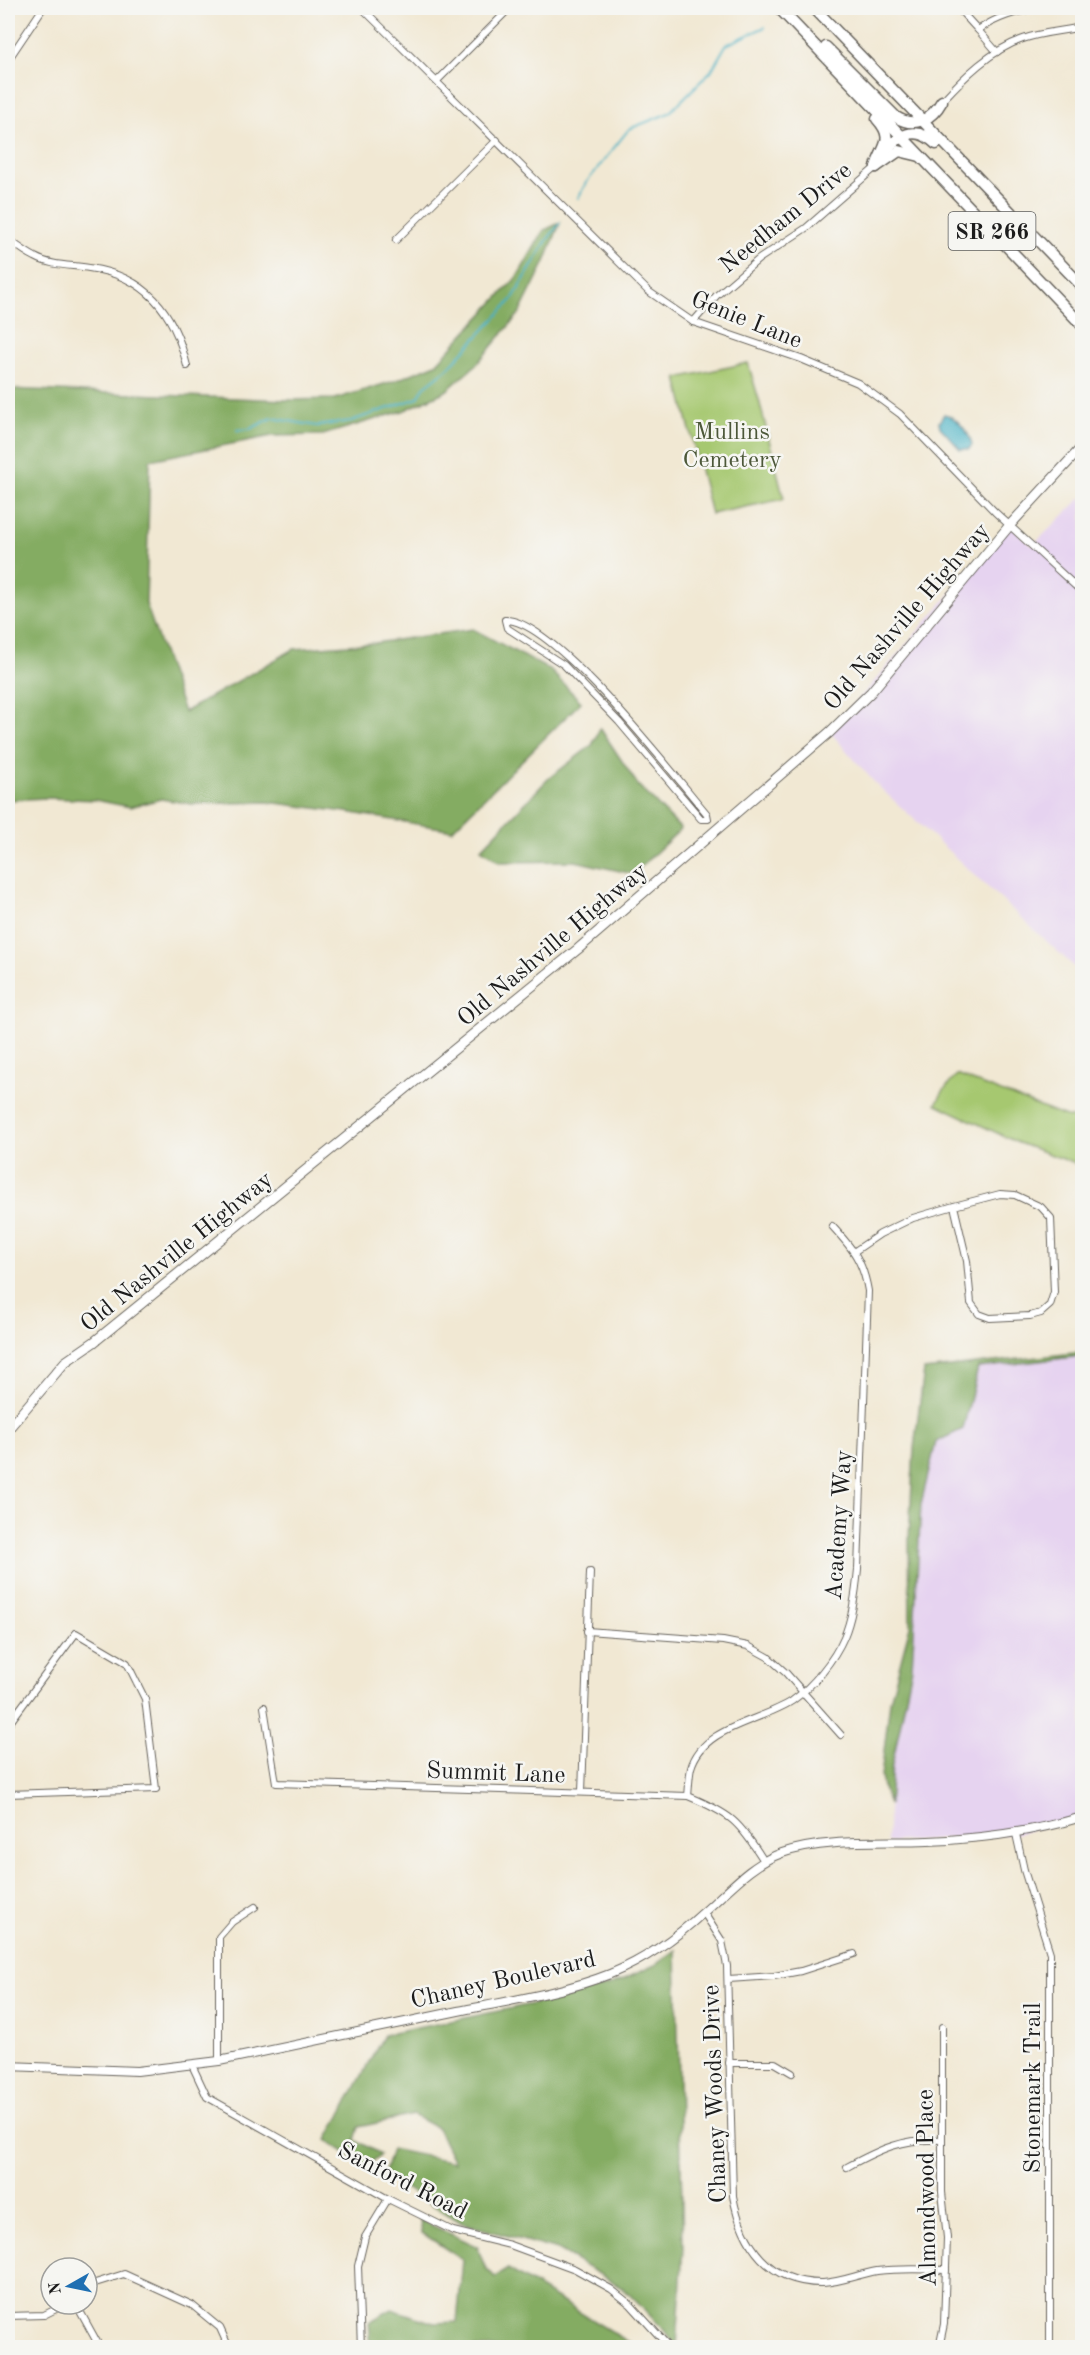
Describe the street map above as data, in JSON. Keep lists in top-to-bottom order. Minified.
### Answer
{"streets":{"main road":["SR 266","Old Nashville Highway"],"street":["Needham Drive","Genie Lane","Academy Way","Summit Lane","Chaney Boulevard","Stonemark Trail","Chaney Woods Drive","Sanford Road","Almondwood Place"]},"crossings":[["Needham Drive","Genie Lane"],["Genie Lane","Old Nashville Highway"],["Academy Way","Summit Lane"],["Summit Lane","Chaney Boulevard"],["Chaney Boulevard","Stonemark Trail"],["Chaney Boulevard","Chaney Woods Drive"],["Chaney Boulevard","Sanford Road"],["Chaney Woods Drive","Almondwood Place"]],"parks":["Mullins Cemetery"],"north":"left"}
